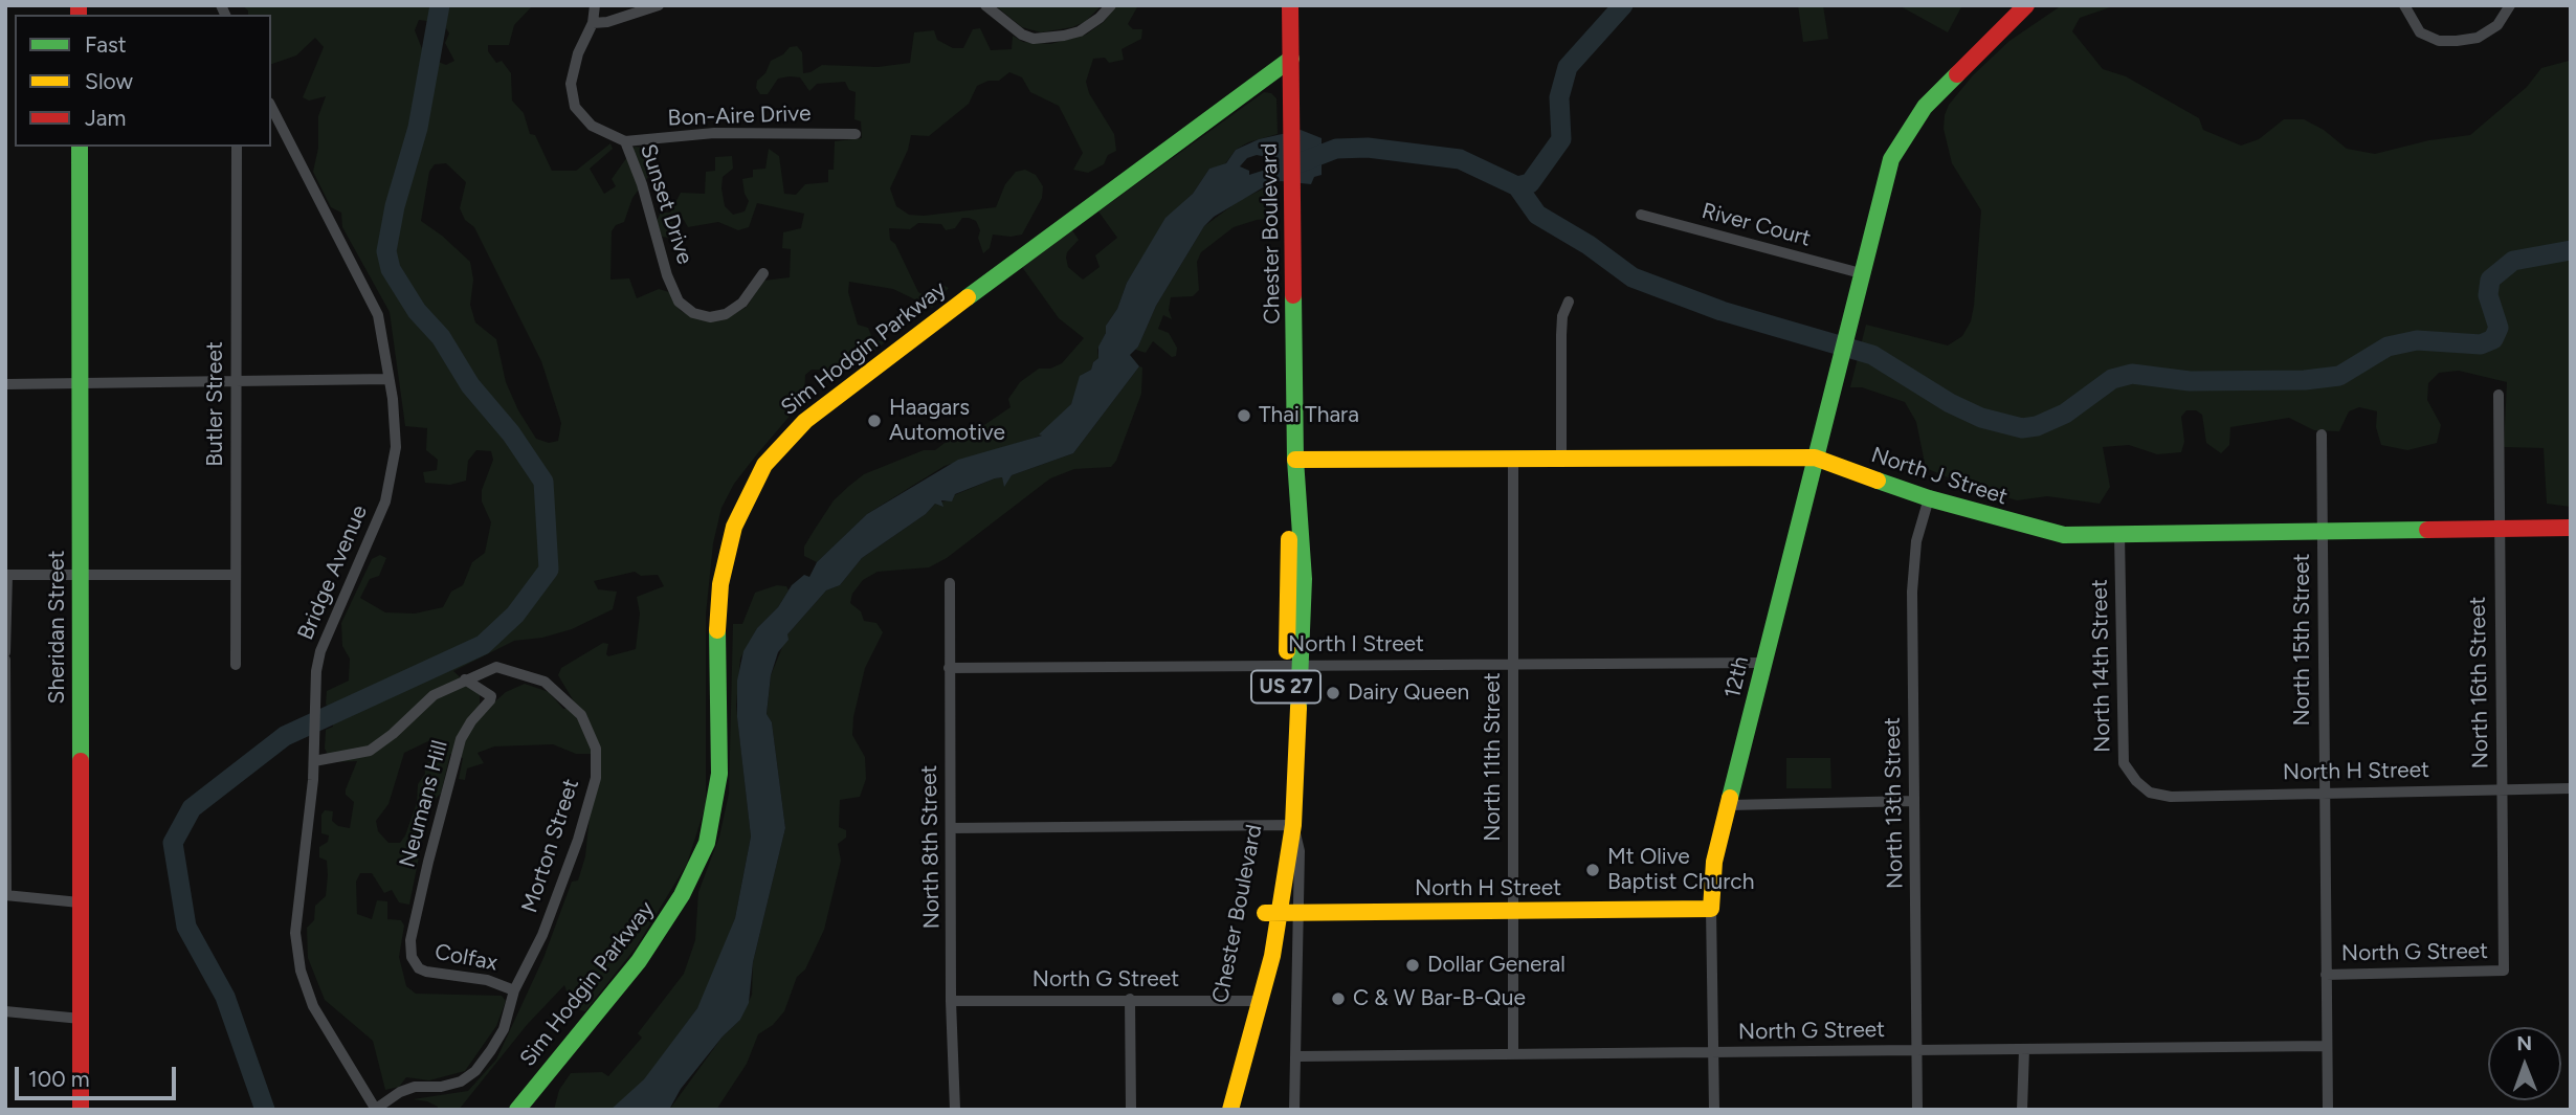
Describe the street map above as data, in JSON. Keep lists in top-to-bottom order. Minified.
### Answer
{"streets":{"main road":["Chester Boulevard","Sim Hodgin Parkway","North J Street","Sheridan Street","12th","US 27","North H Street"],"street":["Bon-Aire Drive","Sunset Drive","River Court","Butler Street","Bridge Avenue","North 15th Street","North I Street","North 14th Street","North 16th Street","North 11th Street","North 13th Street","Neumans Hill","Morton Street","North 8th Street","North G Street","Colfax"]},"crossings":[["Bon-Aire Drive","Sunset Drive"],["River Court","12th"],["Chester Boulevard","Sim Hodgin Parkway"],["Chester Boulevard","North J Street"],["Chester Boulevard","North I Street"],["Chester Boulevard","North H Street"],["Chester Boulevard","North G Street"],["North J Street","North 15th Street"],["North J Street","North 14th Street"],["North J Street","12th"],["North J Street","North 16th Street"],["North J Street","North 11th Street"],["North J Street","North 13th Street"],["Bridge Avenue","Morton Street"],["North 15th Street","North H Street"],["North 15th Street","North G Street"],["North I Street","12th"],["North I Street","North 11th Street"],["North I Street","North 8th Street"],["North 14th Street","North H Street"],["12th","North H Street"],["North 16th Street","North H Street"],["North 16th Street","North G Street"],["North 11th Street","North H Street"],["North 11th Street","North G Street"],["North 13th Street","North G Street"],["Neumans Hill","Morton Street"],["Neumans Hill","Colfax"],["Morton Street","Colfax"],["North 8th Street","North G Street"]],"places":["Thai Thara","Haagars Automotive","Dairy Queen","Mt Olive Baptist Church","Dollar General","C & W Bar-B-Que"],"legend":["Fast","Slow","Jam"],"scale_bar":"100 m","north":"top"}
